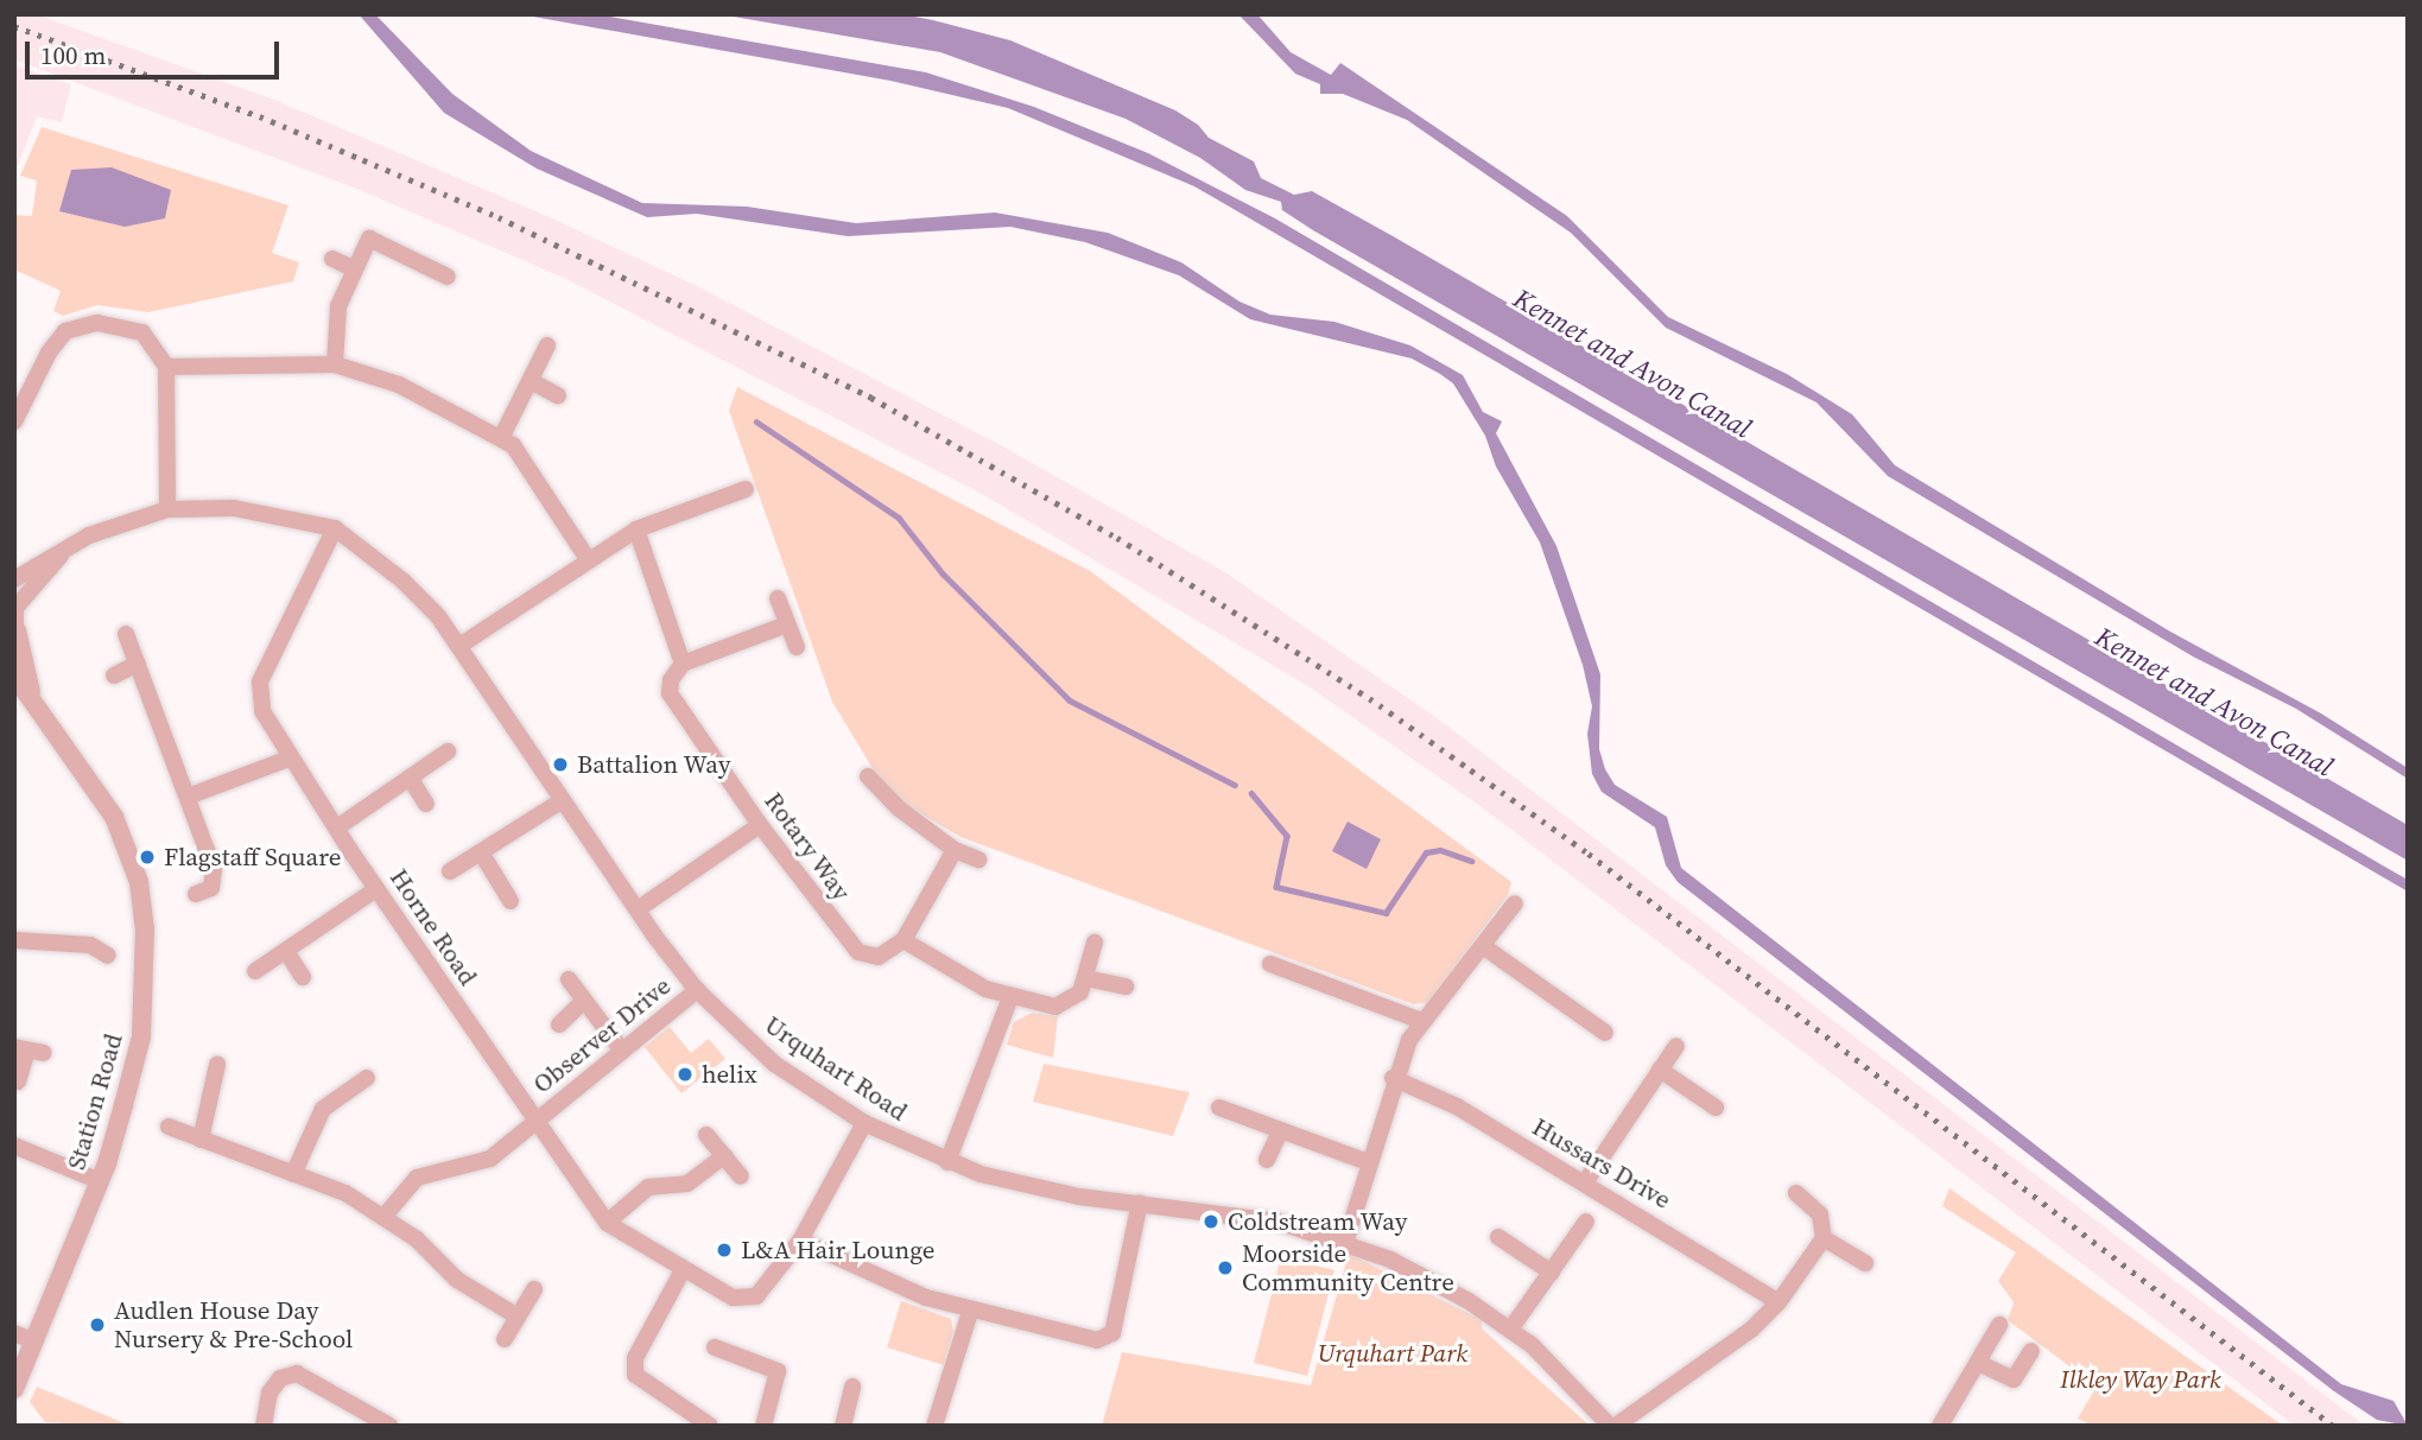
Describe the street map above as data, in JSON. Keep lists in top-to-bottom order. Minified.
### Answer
{"streets":{"street":["Rotary Way","Horne Road","Observer Drive","Urquhart Road","Station Road","Hussars Drive"]},"crossings":[["Horne Road","Observer Drive"],["Horne Road","Urquhart Road"],["Observer Drive","Urquhart Road"],["Urquhart Road","Station Road"]],"water":["Kennet and Avon Canal"],"parks":["Urquhart Park","Ilkley Way Park"],"places":["Battalion Way","Flagstaff Square","helix","Coldstream Way","L&A Hair Lounge","Moorside Community Centre","Audlen House Day Nursery & Pre-School"],"scale_bar":"100 m"}
